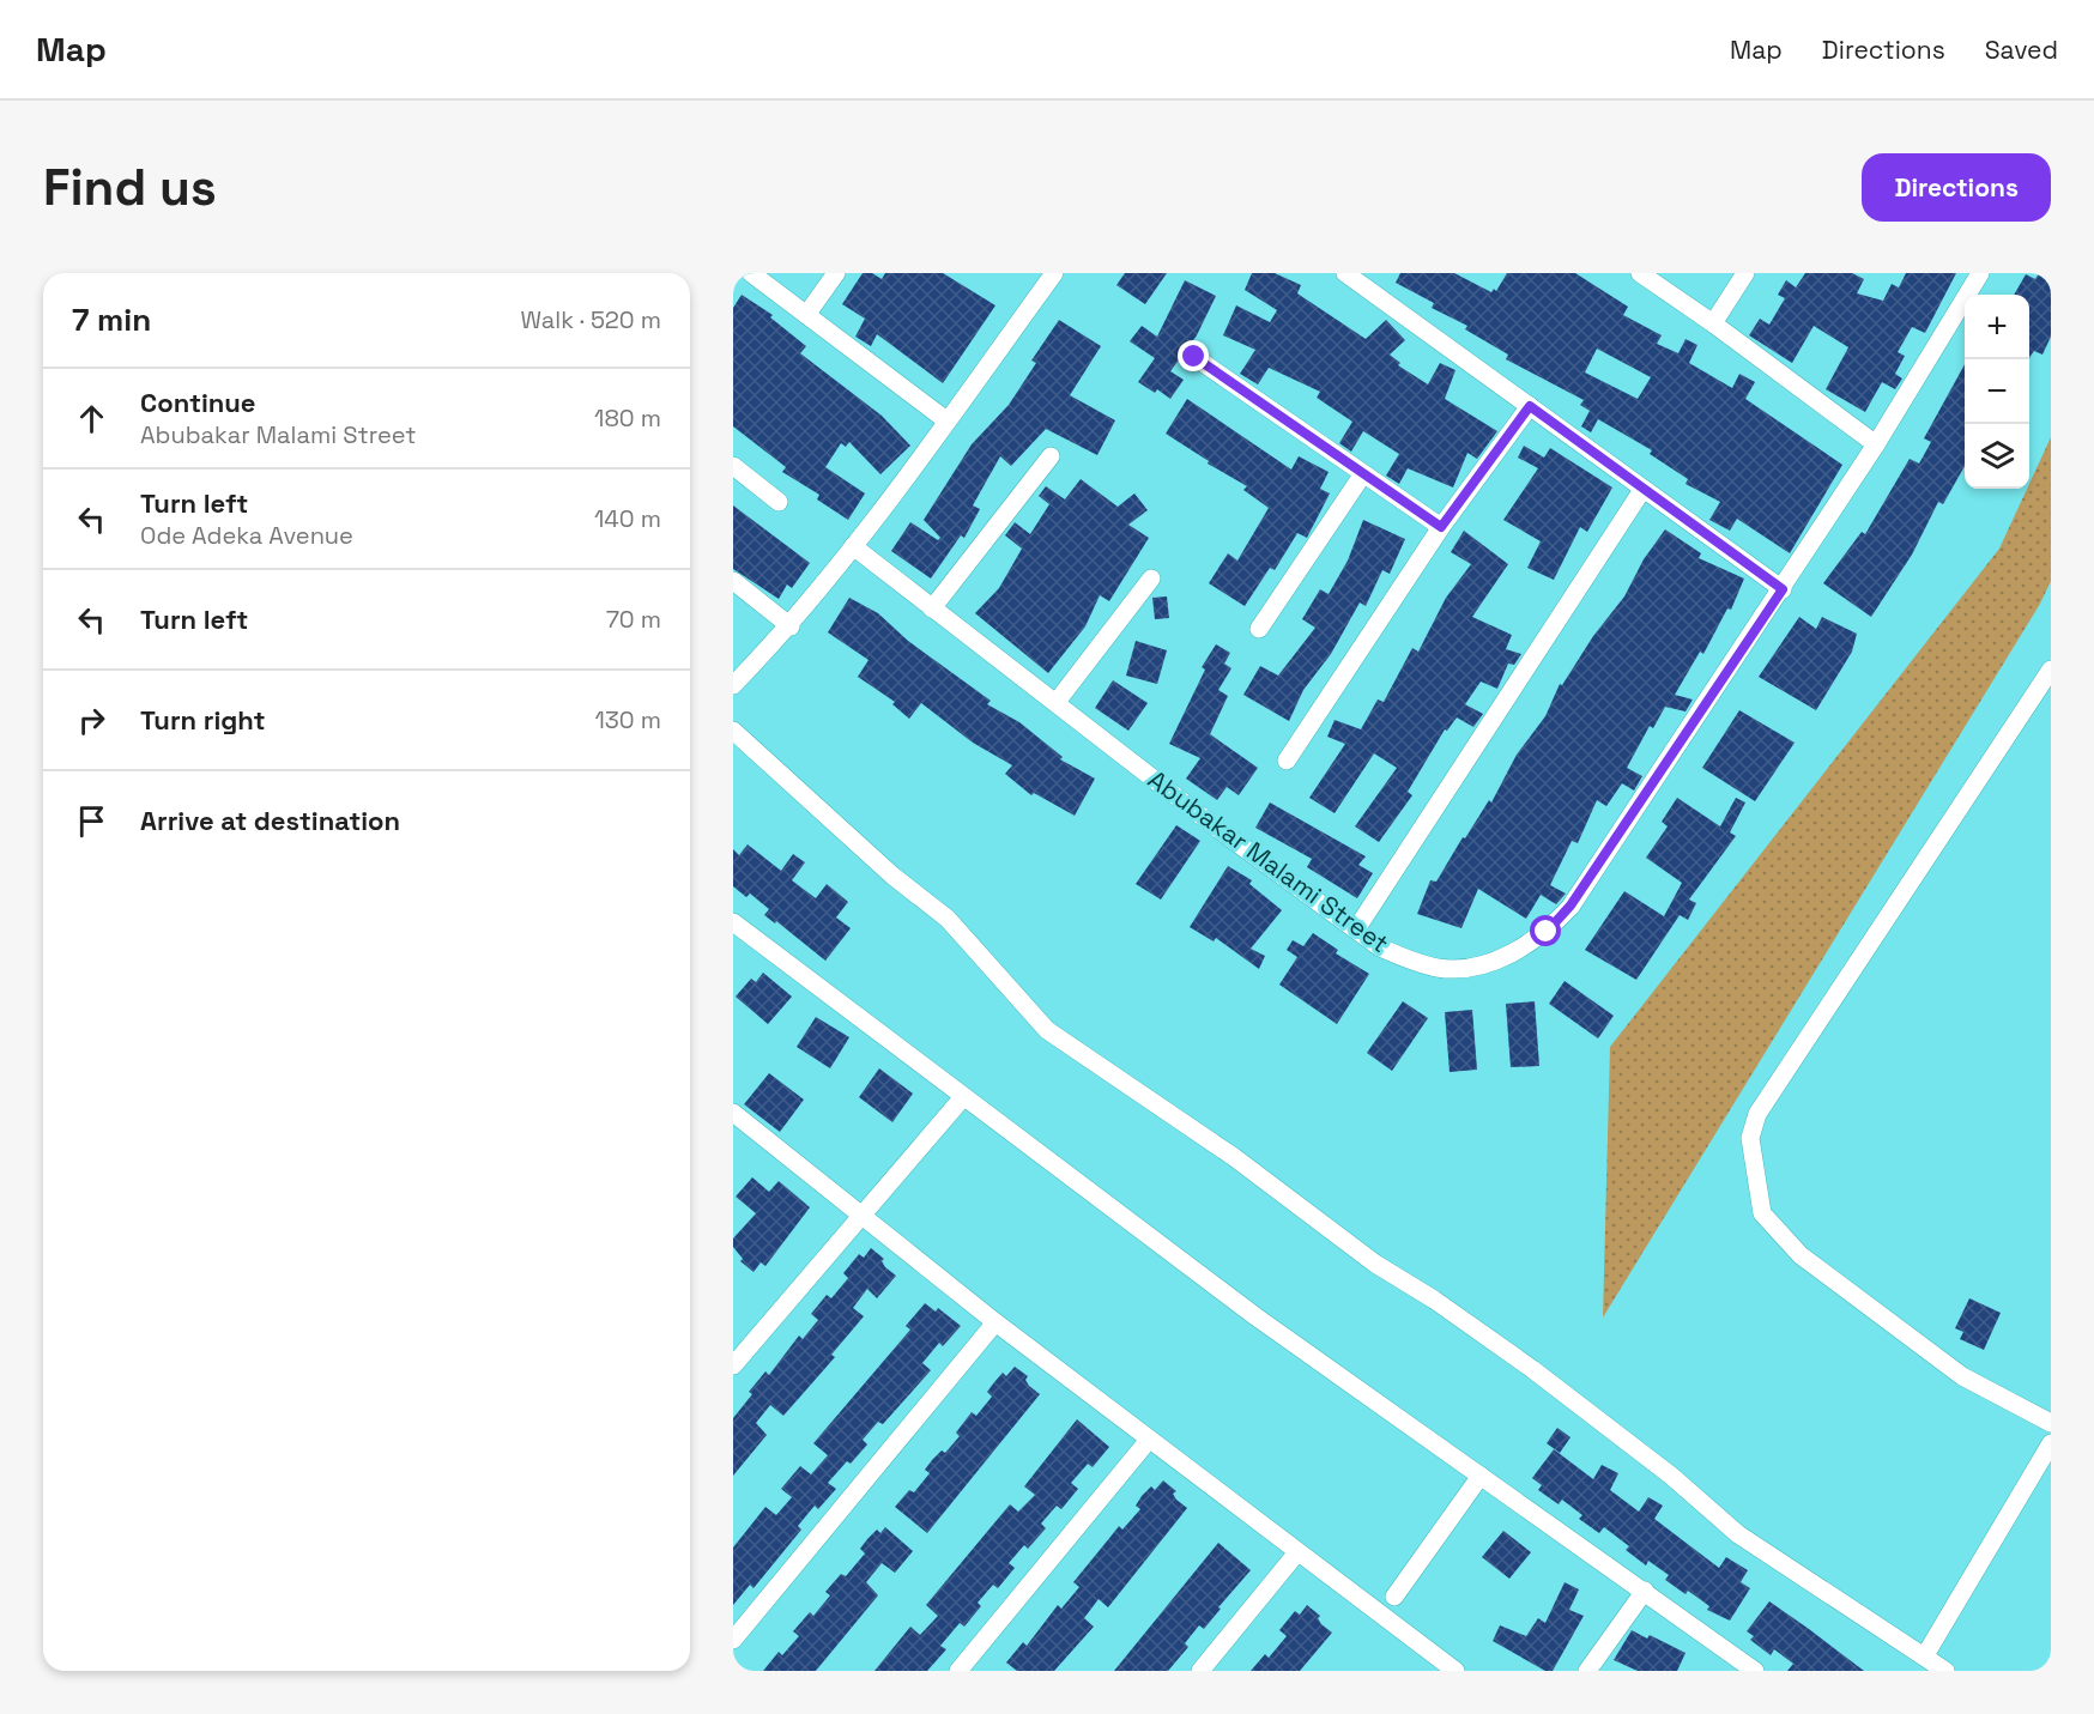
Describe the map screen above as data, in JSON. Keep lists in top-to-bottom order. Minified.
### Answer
{"streets":{"street":["Abubakar Malami Street"]},"page":{"header":"Map","nav":["Map","Directions","Saved"],"buttons":"Directions","title":"Find us","heading":["7 min","Walk · 520 m"],"map_buttons":["+","−"],"list":[["Continue","Abubakar Malami Street","180 m"],["Turn left","Ode Adeka Avenue","140 m"],["Turn left","70 m"],["Turn right","130 m"],"Arrive at destination"]}}
